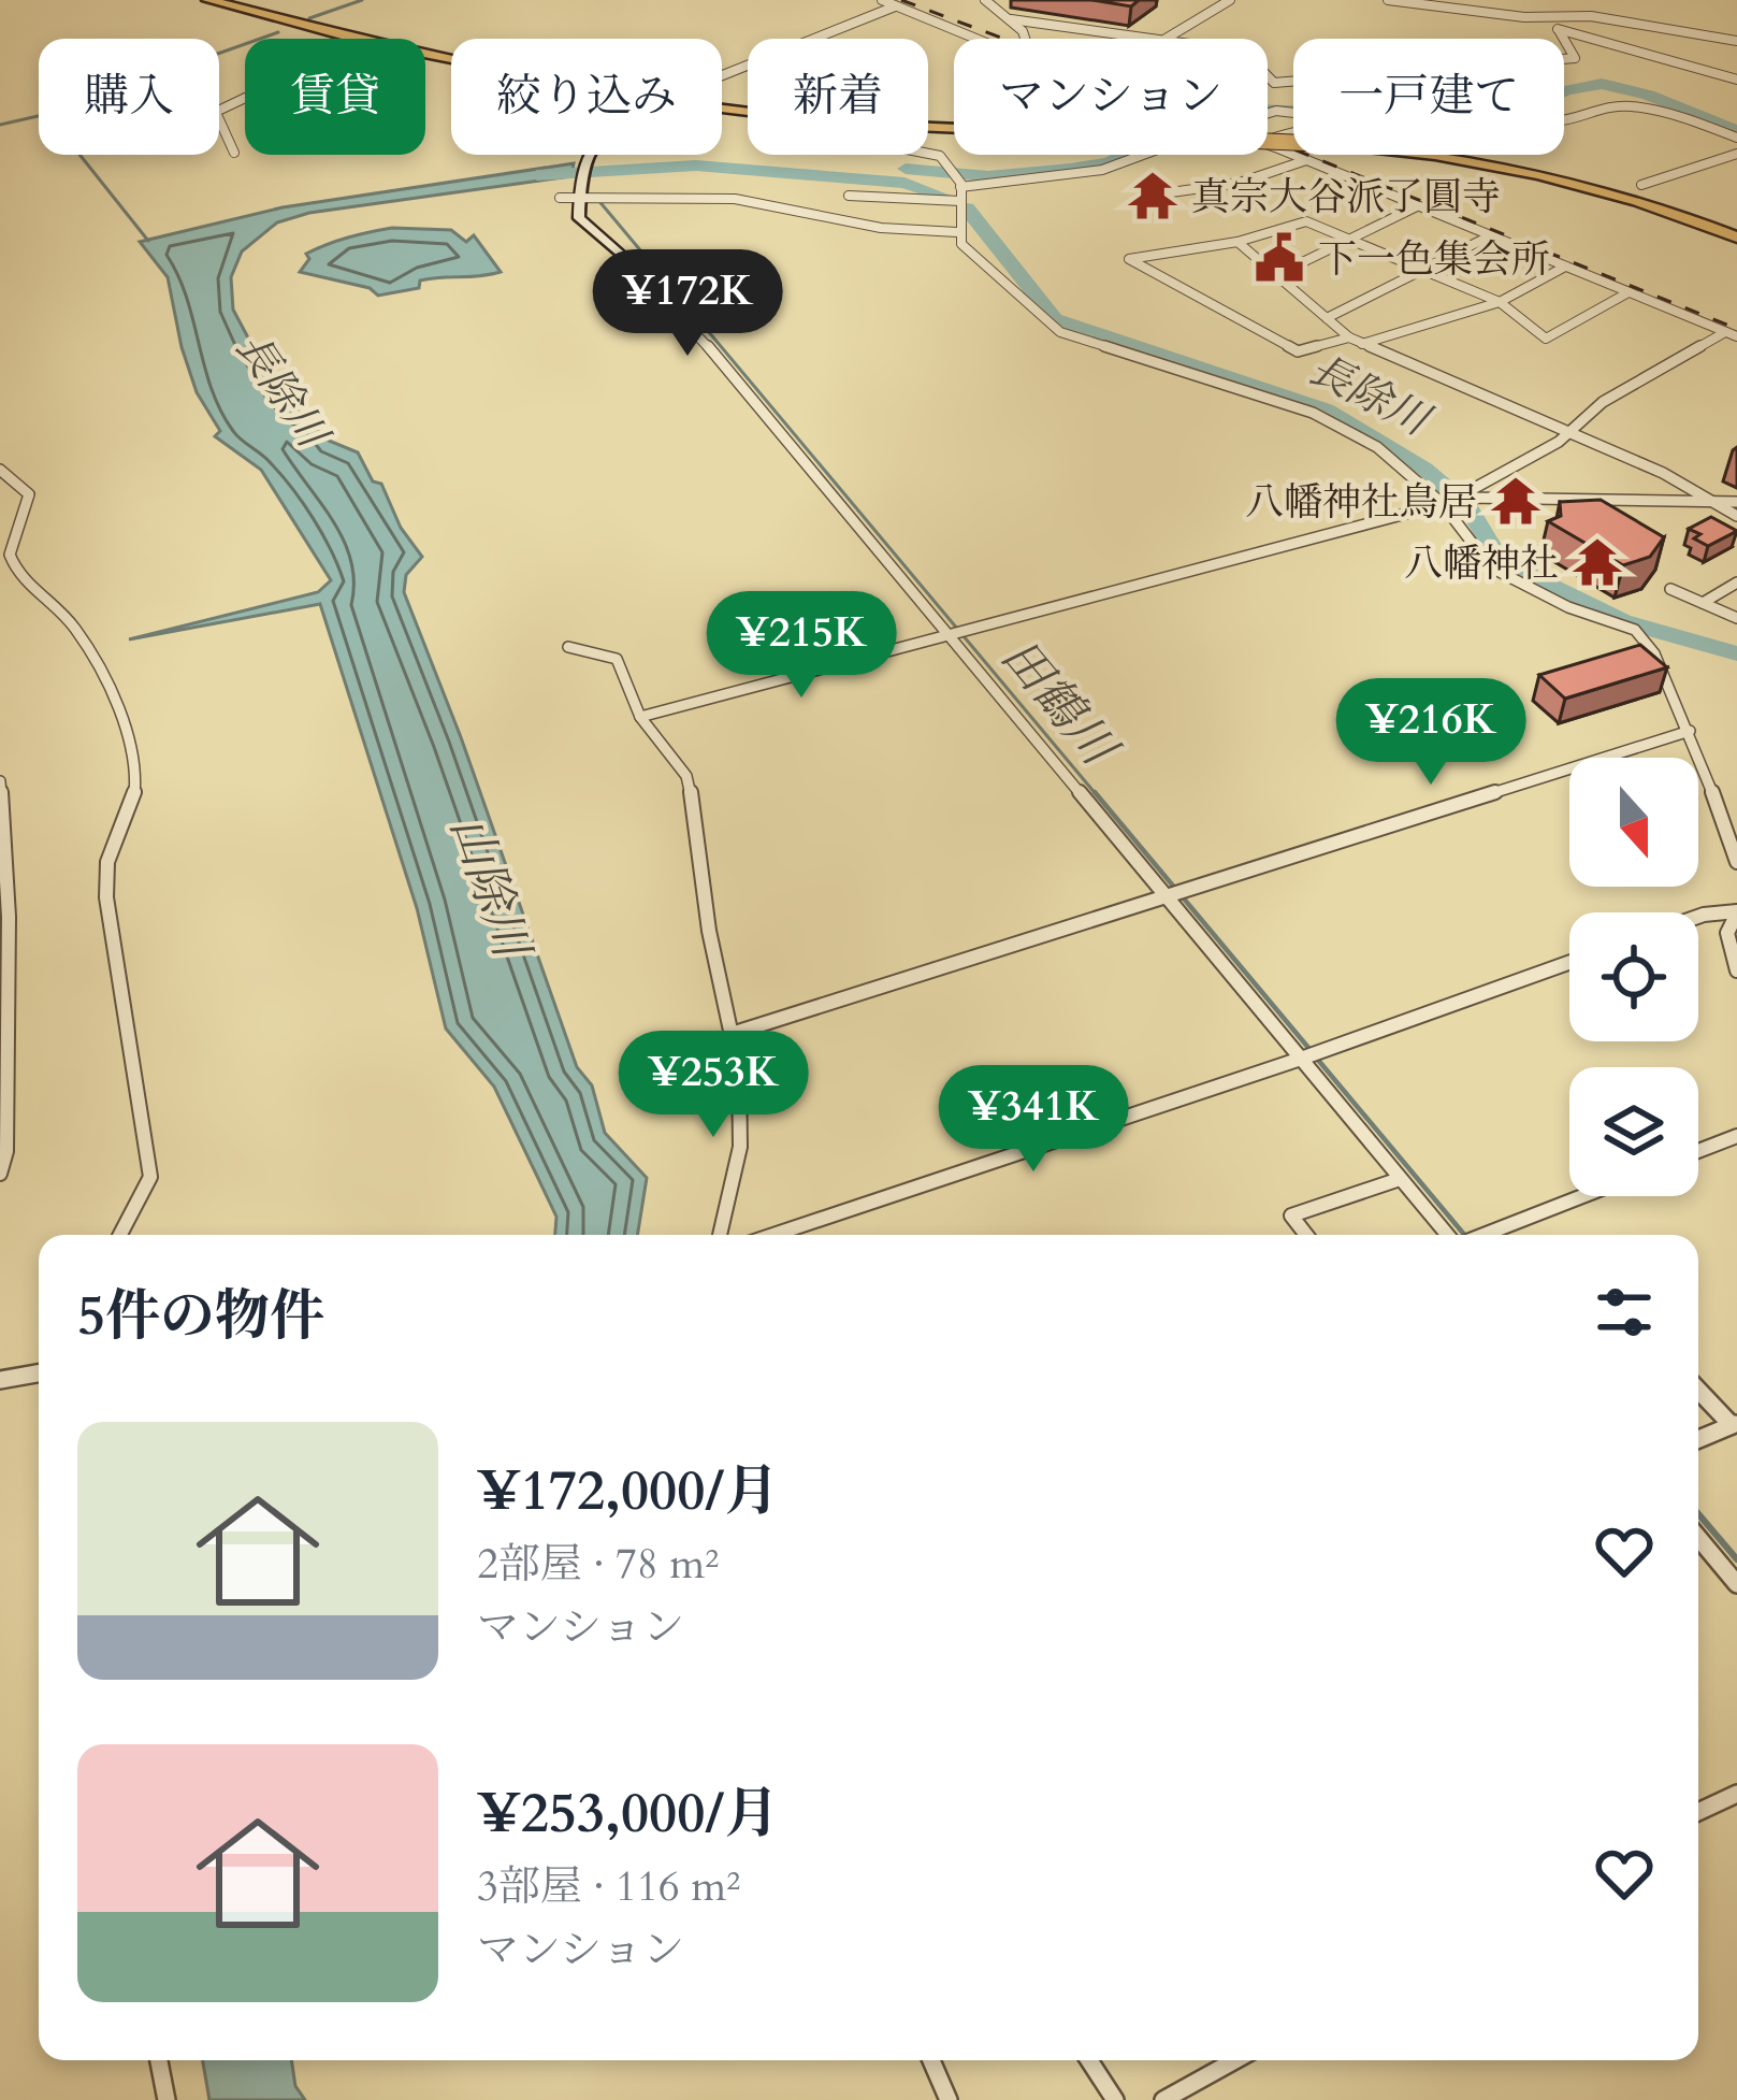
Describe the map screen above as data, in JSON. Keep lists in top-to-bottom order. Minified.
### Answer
{"water":["長除川","田鶴川","山除川"],"places":{"temple":["真宗大谷派了圓寺","八幡神社鳥居","八幡神社"],"public building":["下一色集会所"]},"north":"bottom","page":{"chip":["購入","賃貸","絞り込み","新着","マンション","一戸建て"],"price":["¥172K","¥215K","¥216K","¥253K","¥341K"],"heading":"5件の物件","list":[{"name":"¥172,000/月","note":"2部屋 · 78 m² · マンション"},{"name":"¥253,000/月","note":"3部屋 · 116 m² · マンション"}]}}
